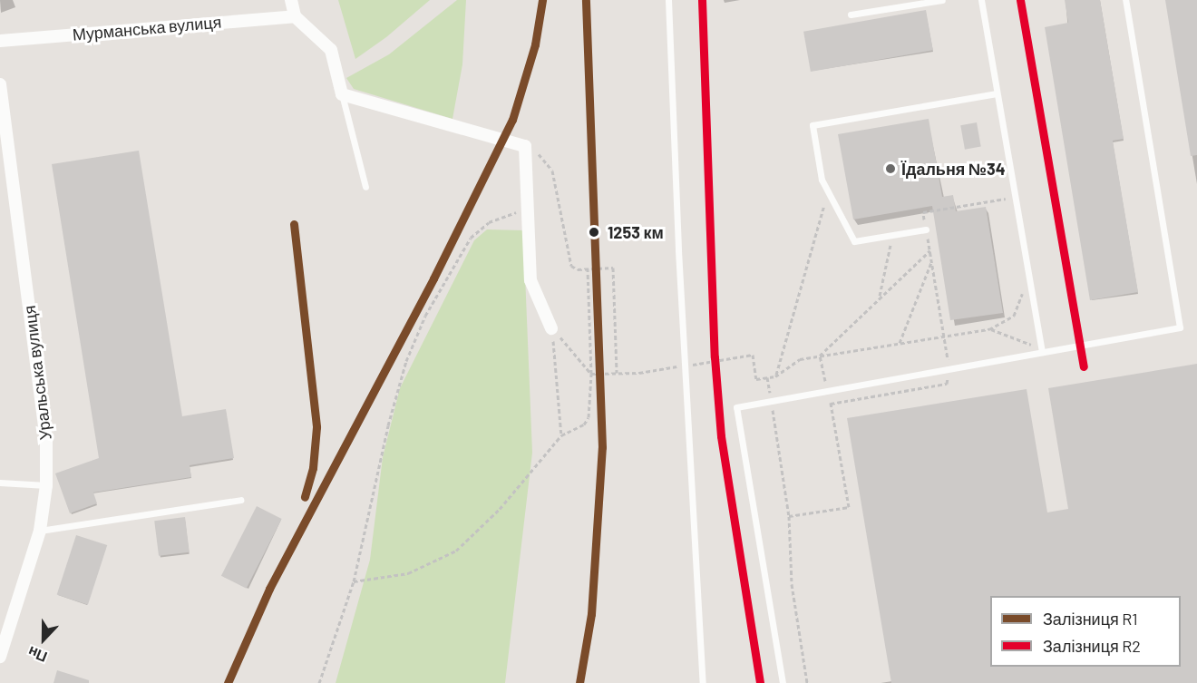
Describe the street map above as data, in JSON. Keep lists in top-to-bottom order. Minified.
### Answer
{"streets":{"street":["Мурманська вулиця","Уральська вулиця"]},"places":["Їдальня №34","1253 км"],"lines":["rail line R1","rail line R2"],"legend":["Залізниця R1","Залізниця R2"],"north":"bottom"}
